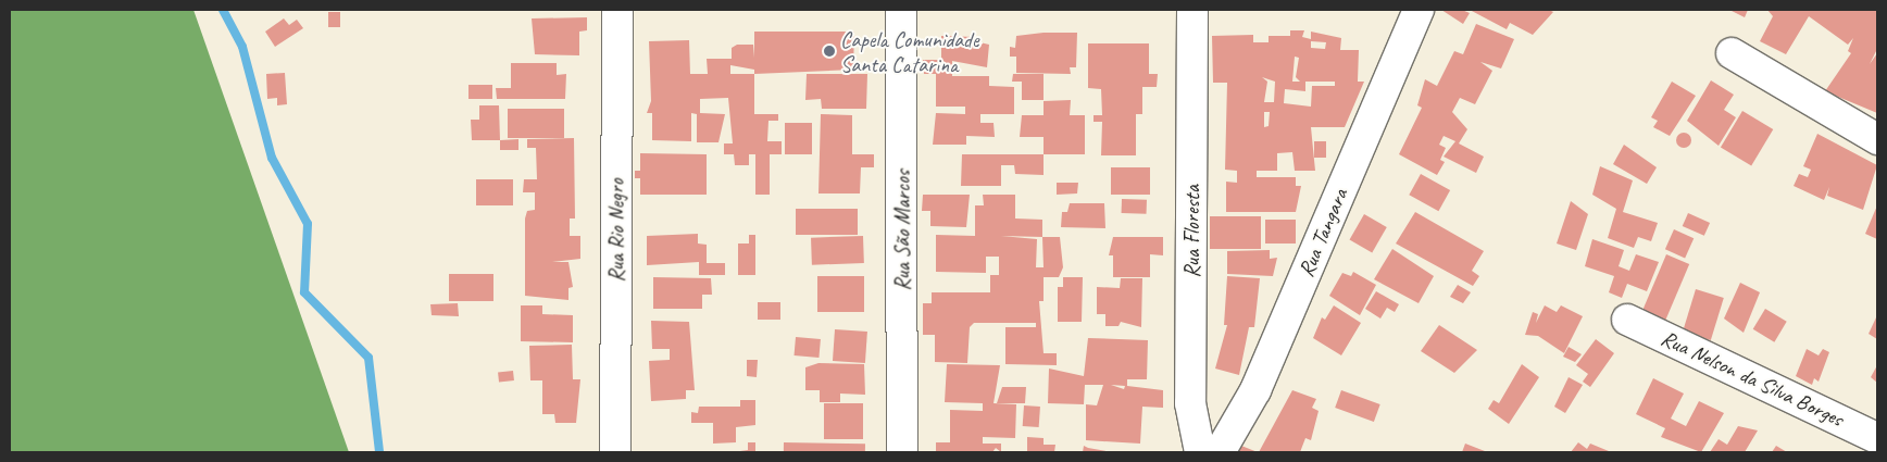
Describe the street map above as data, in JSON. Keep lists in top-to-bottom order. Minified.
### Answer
{"streets":{"street":["Rua Rio Negro","Rua São Marcos","Rua Floresta","Rua Tangara","Rua Nelson da Silva Borges"]},"places":["Capela Comunidade Santa Catarina"]}
